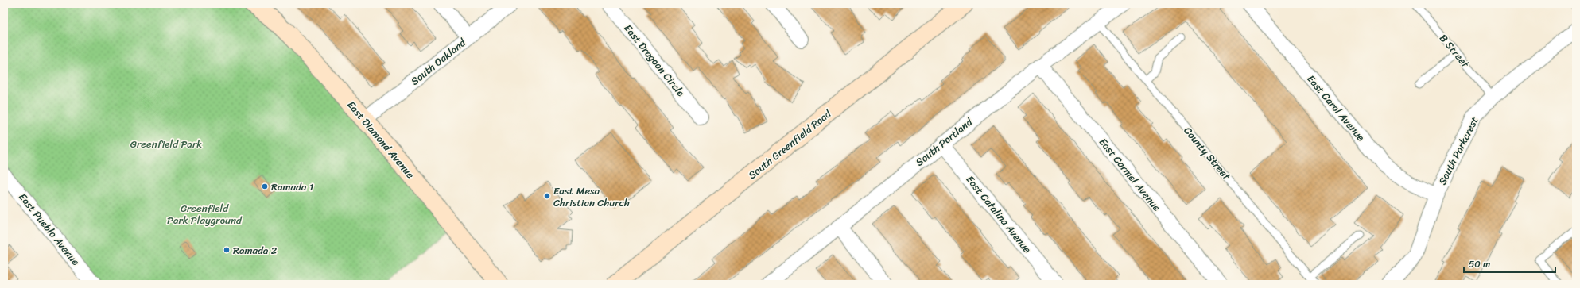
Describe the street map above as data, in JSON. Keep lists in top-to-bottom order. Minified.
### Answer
{"streets":{"main road":["East Diamond Avenue","South Greenfield Road"],"street":["East Dragoon Circle","South Oakland","East Carol Avenue","South Portland","South Parkcrest","East Carmel Avenue","East Catalina Avenue","East Pueblo Avenue"],"lane":["B Street","County Street"]},"crossings":[["B Street","South Parkcrest"],["South Oakland","East Diamond Avenue"],["East Carol Avenue","South Parkcrest"],["South Portland","County Street"],["South Portland","East Carmel Avenue"],["South Portland","East Catalina Avenue"]],"parks":["Greenfield Park","Greenfield Park Playground"],"places":["Ramada 1","East Mesa Christian Church","Ramada 2"],"scale_bar":"50 m"}
